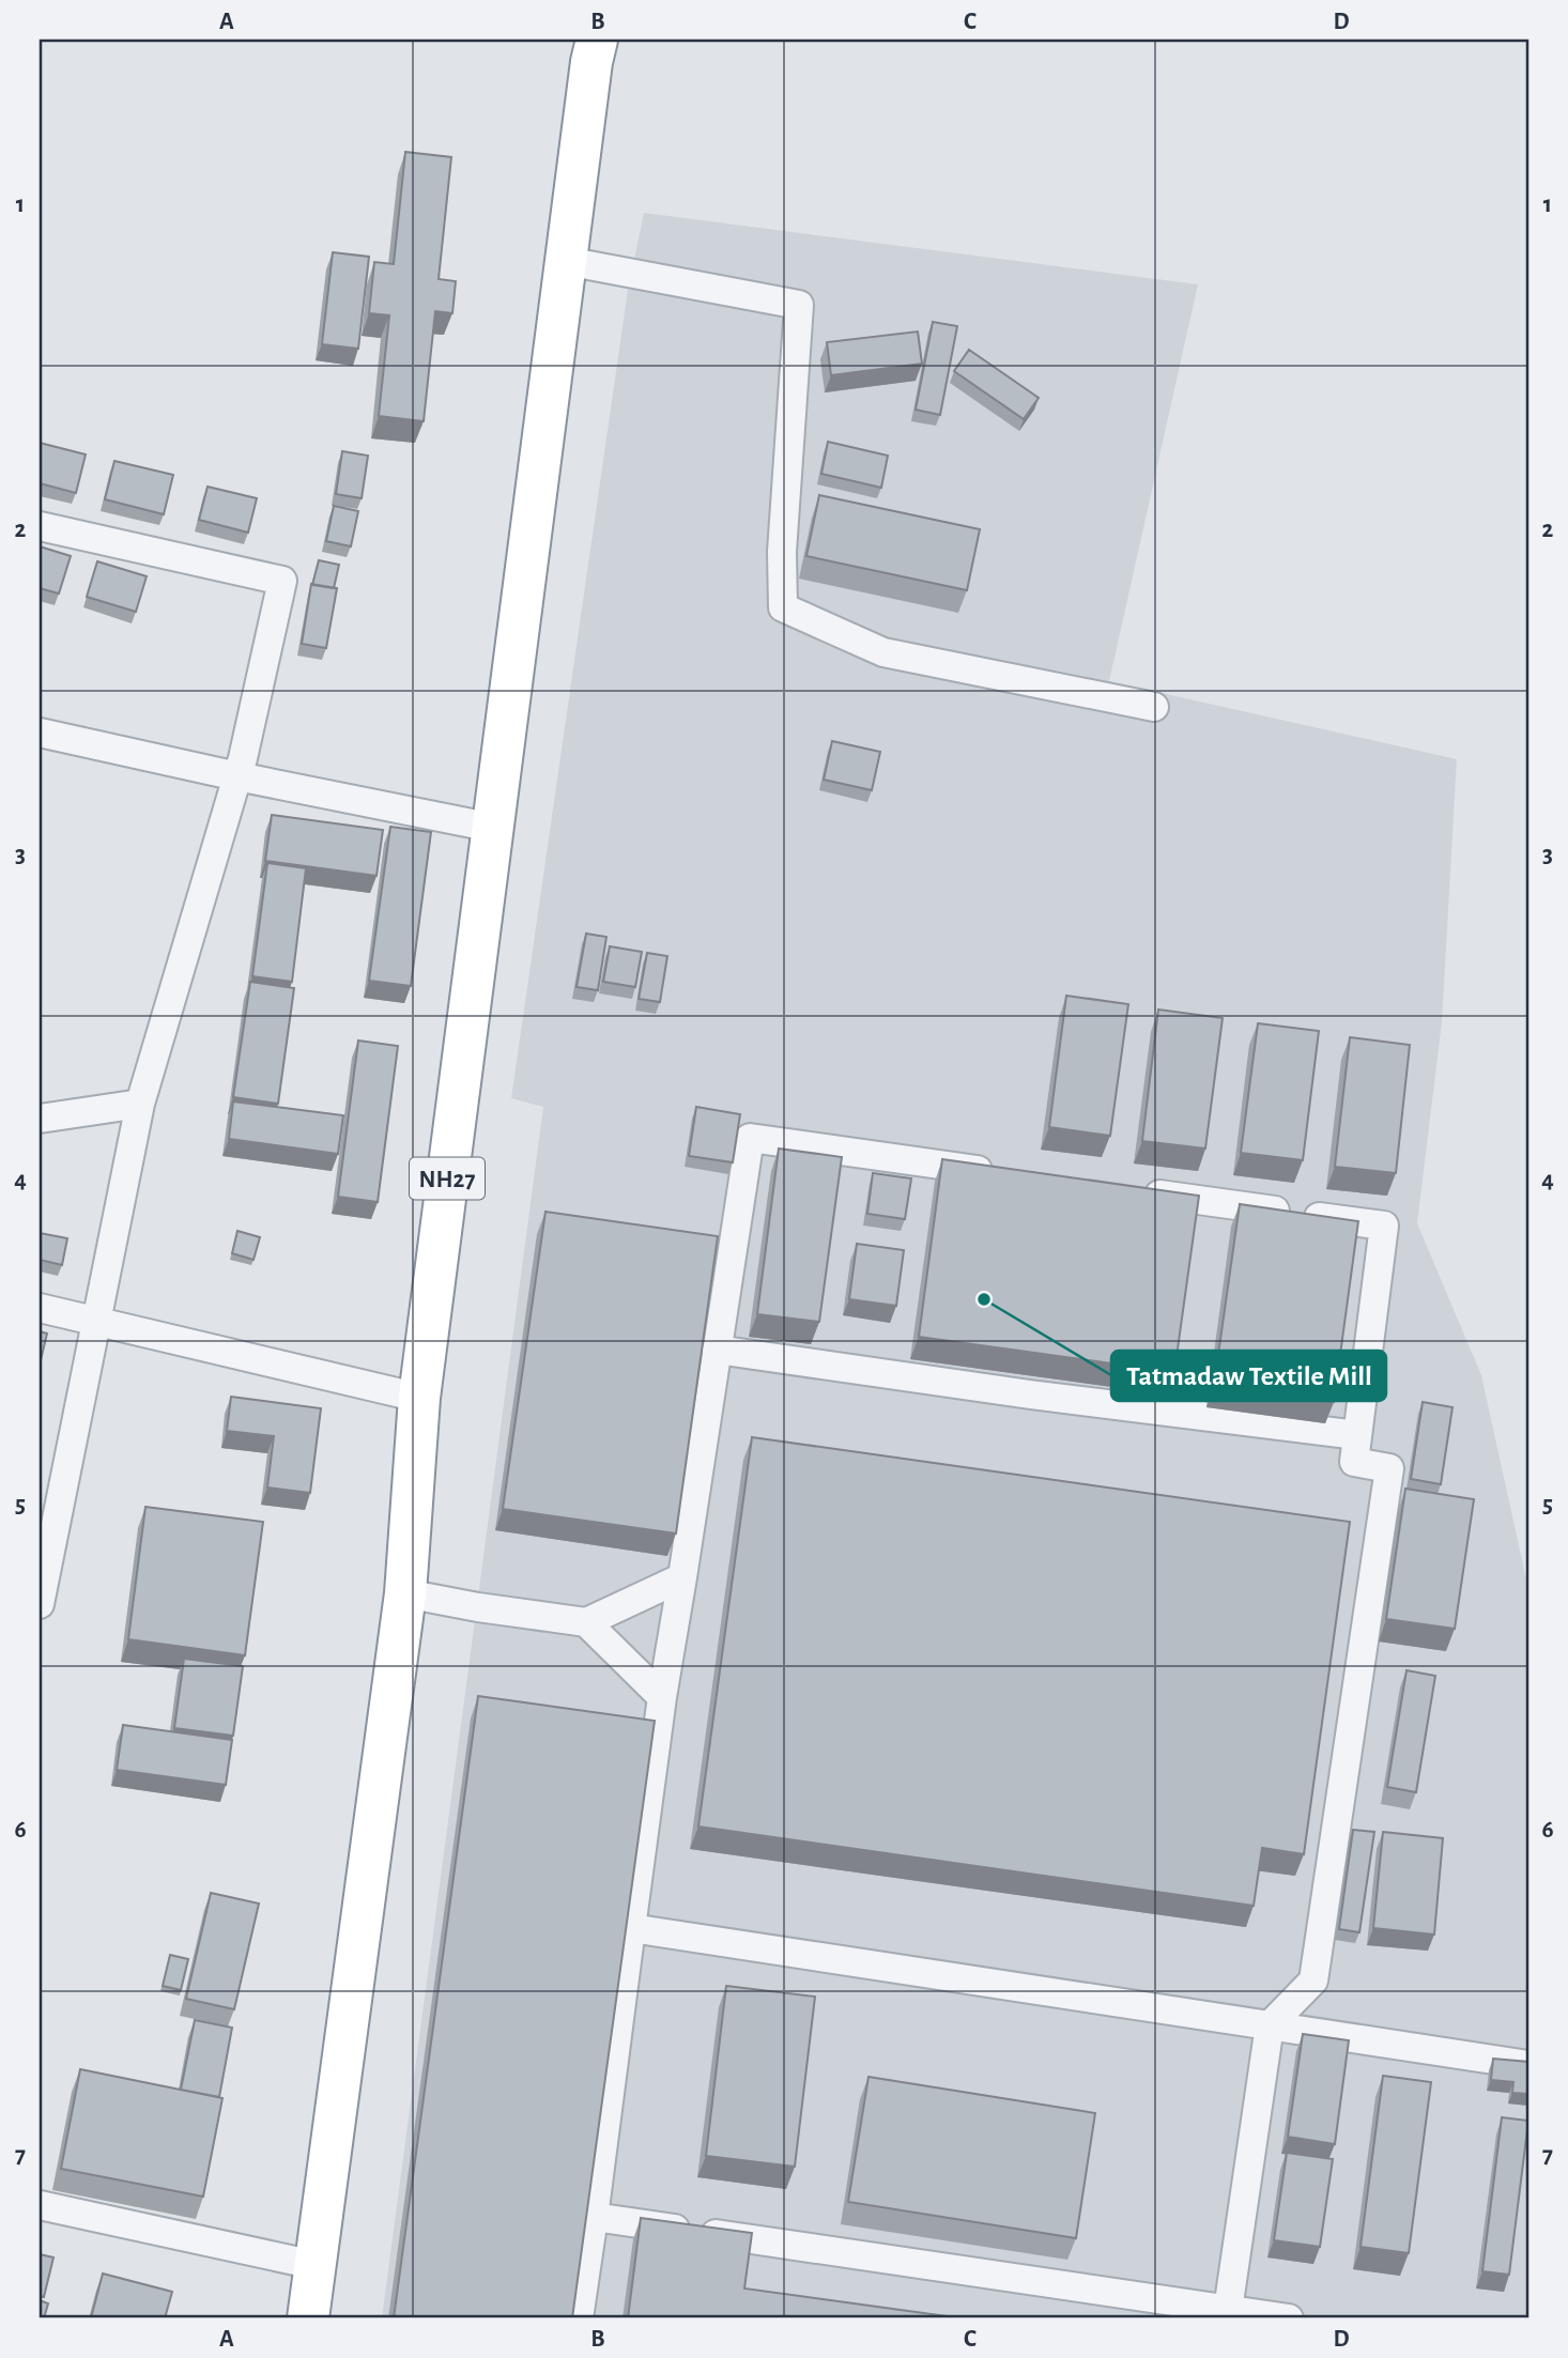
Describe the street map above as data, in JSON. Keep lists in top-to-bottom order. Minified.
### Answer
{"streets":{"highway":["NH27"]},"places":["Tatmadaw Textile Mill"],"grid":{"columns":["A","B","C","D"],"rows":["1","2","3","4","5","6","7"]}}
